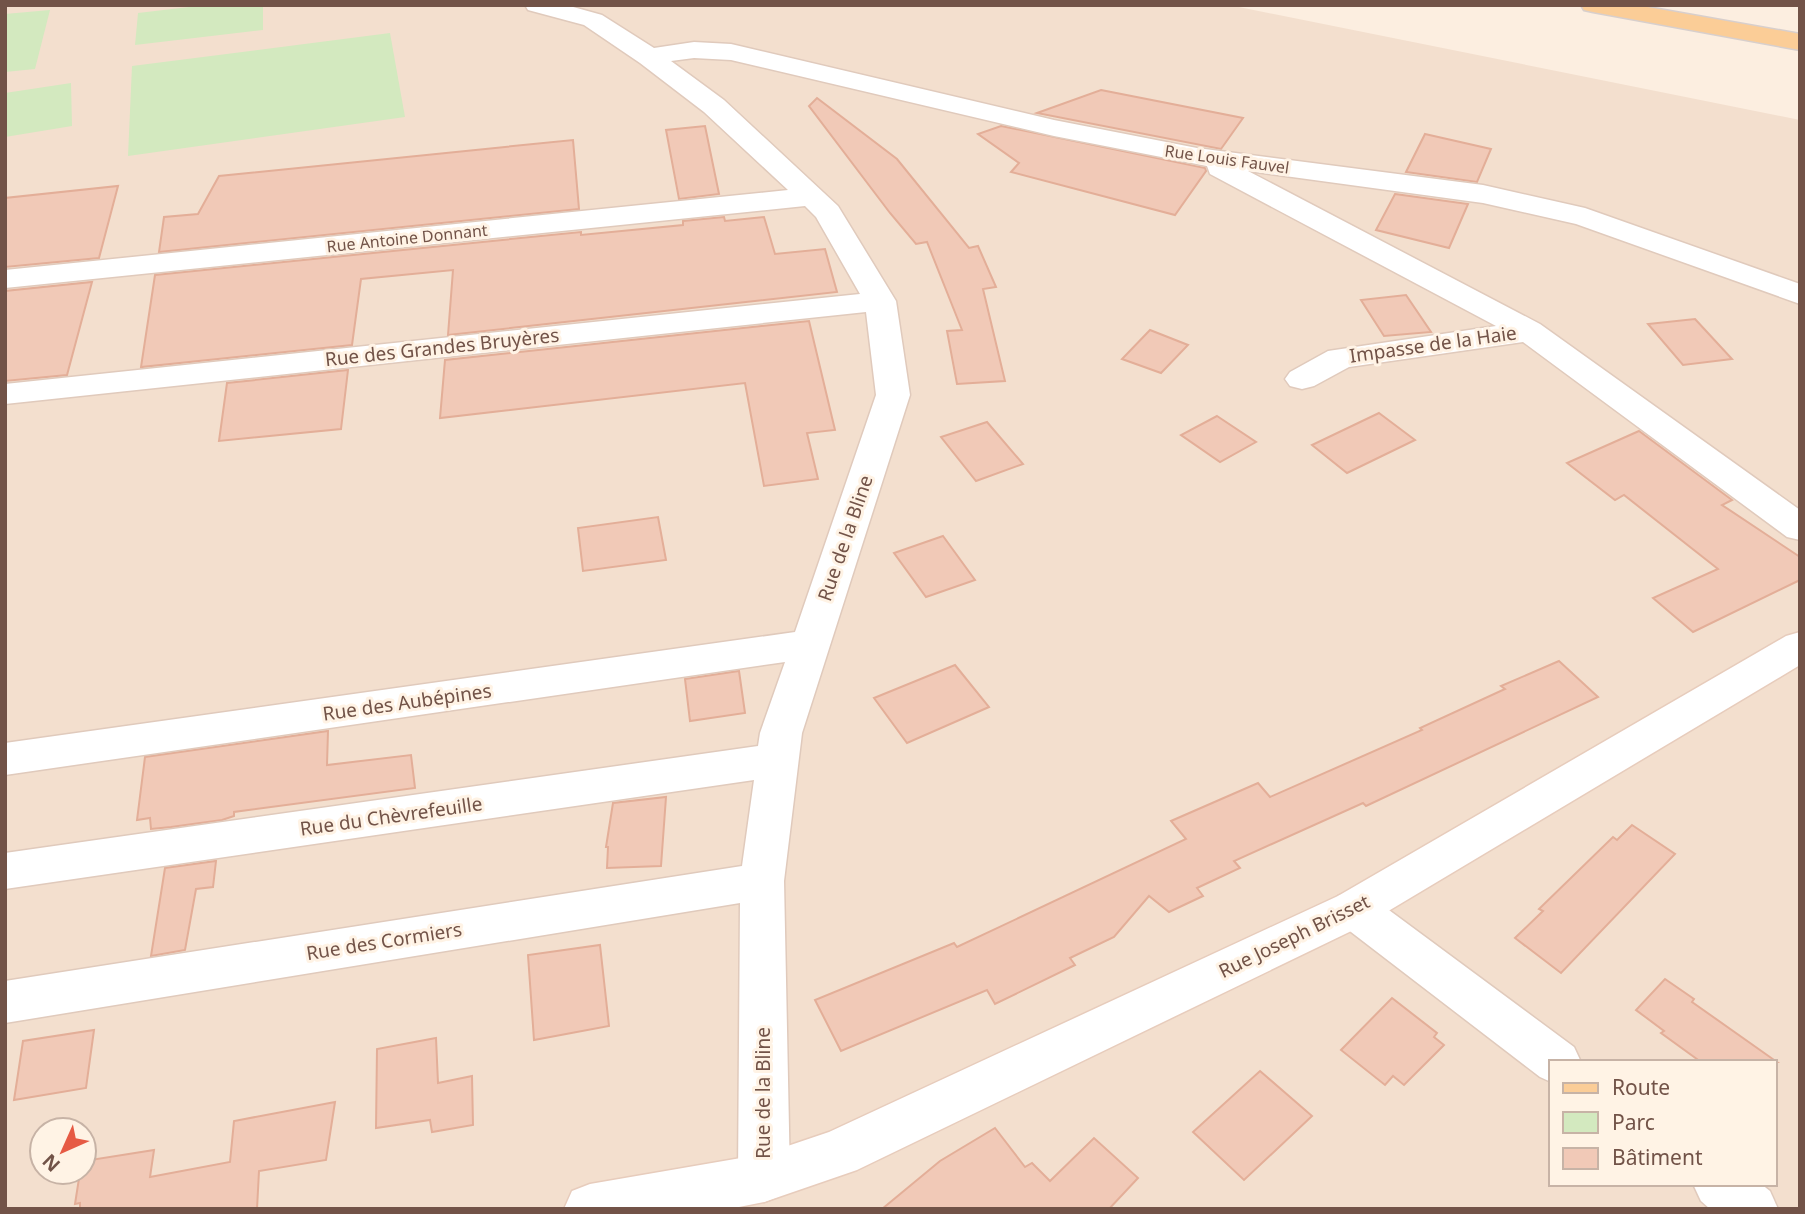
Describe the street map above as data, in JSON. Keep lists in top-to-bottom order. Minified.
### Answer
{"streets":{"street":["Rue Louis Fauvel","Rue Antoine Donnant","Impasse de la Haie","Rue des Grandes Bruyères","Rue de la Bline","Rue des Aubépines","Rue du Chèvrefeuille","Rue Joseph Brisset","Rue des Cormiers"]},"crossings":[["Rue Louis Fauvel","Rue de la Bline"],["Rue Antoine Donnant","Rue de la Bline"],["Rue des Grandes Bruyères","Rue de la Bline"],["Rue de la Bline","Rue des Aubépines"],["Rue de la Bline","Rue du Chèvrefeuille"],["Rue de la Bline","Rue Joseph Brisset"],["Rue de la Bline","Rue des Cormiers"]],"legend":["Route","Parc","Bâtiment"],"north":"bottom left"}
